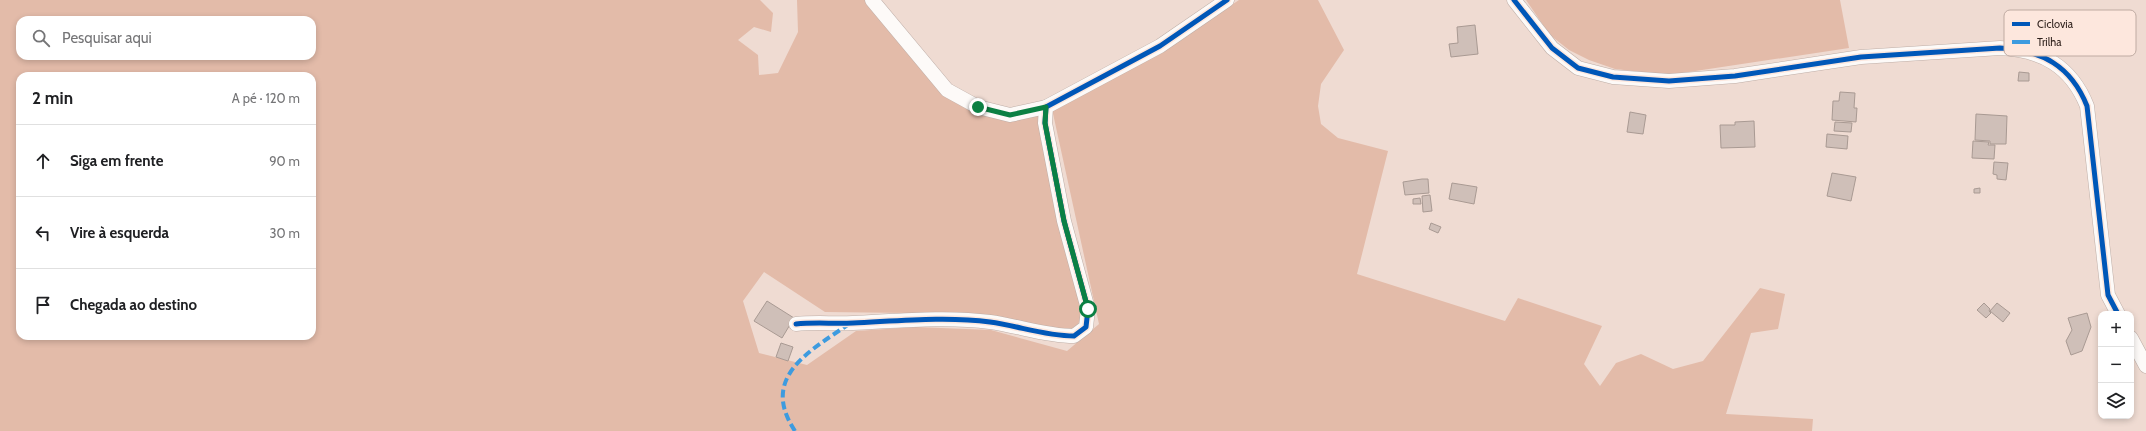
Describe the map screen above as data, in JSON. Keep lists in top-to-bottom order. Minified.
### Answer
{"legend":["Ciclovia","Trilha"],"page":{"search":"Pesquisar aqui","heading":["2 min","A pé · 120 m"],"list":[["Siga em frente","90 m"],["Vire à esquerda","30 m"],"Chegada ao destino"],"map_buttons":["+","−"]}}
